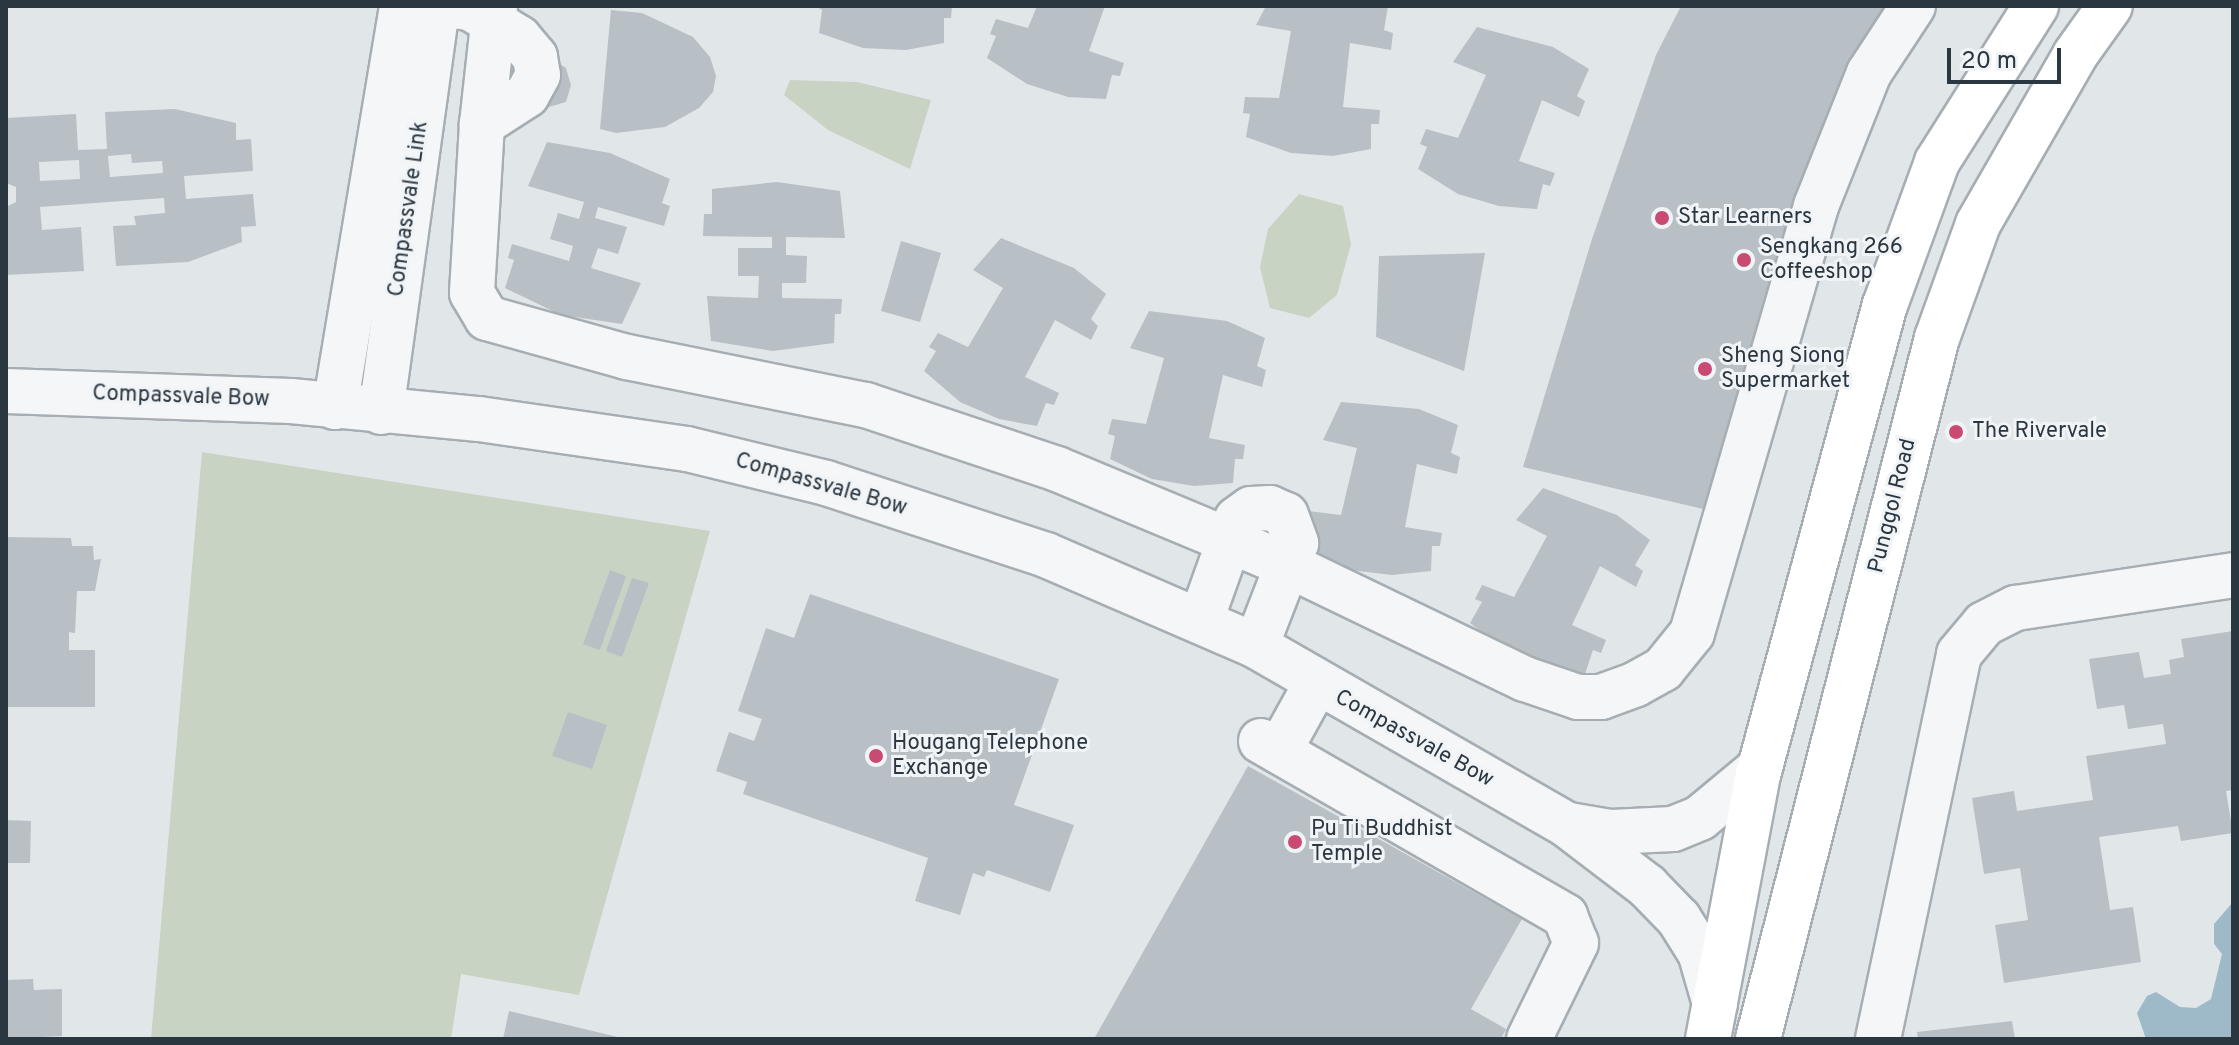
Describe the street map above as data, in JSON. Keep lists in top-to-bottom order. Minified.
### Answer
{"streets":{"main road":["Punggol Road"],"street":["Compassvale Link","Compassvale Bow"]},"crossings":[["Compassvale Link","Compassvale Bow"]],"places":["Star Learners","Sengkang 266 Coffeeshop","Sheng Siong Supermarket","The Rivervale","Hougang Telephone Exchange","Pu Ti Buddhist Temple"],"scale_bar":"20 m"}
